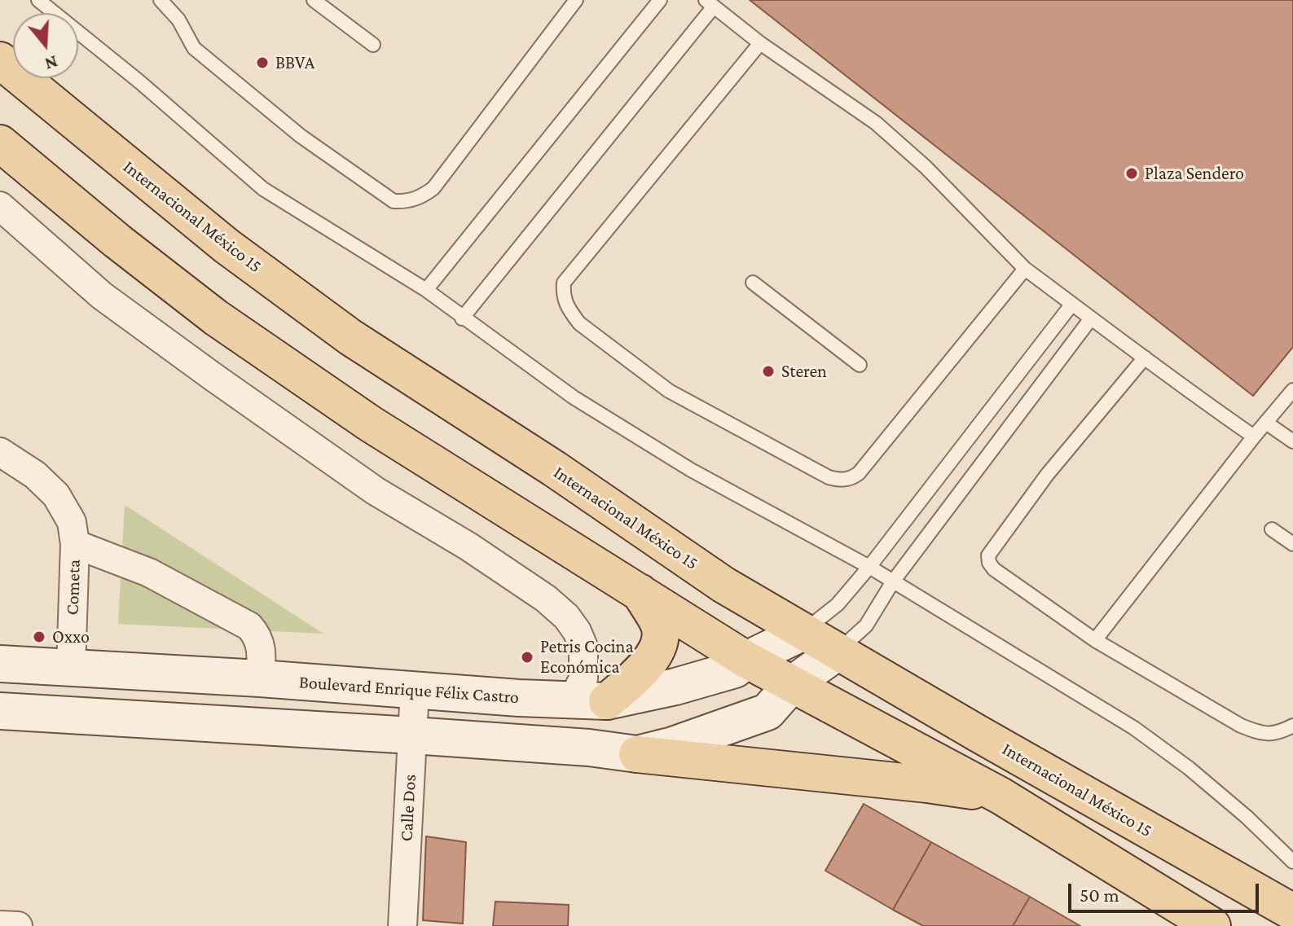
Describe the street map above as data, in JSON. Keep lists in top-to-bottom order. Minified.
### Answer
{"streets":{"main road":["Internacional México 15","Boulevard Enrique Félix Castro"],"street":["Cometa","Calle Dos"]},"crossings":[["Internacional México 15","Boulevard Enrique Félix Castro"],["Cometa","Boulevard Enrique Félix Castro"],["Boulevard Enrique Félix Castro","Calle Dos"]],"places":["BBVA","Plaza Sendero","Steren","Oxxo","Petris Cocina Económica"],"scale_bar":"50 m","north":"bottom"}
